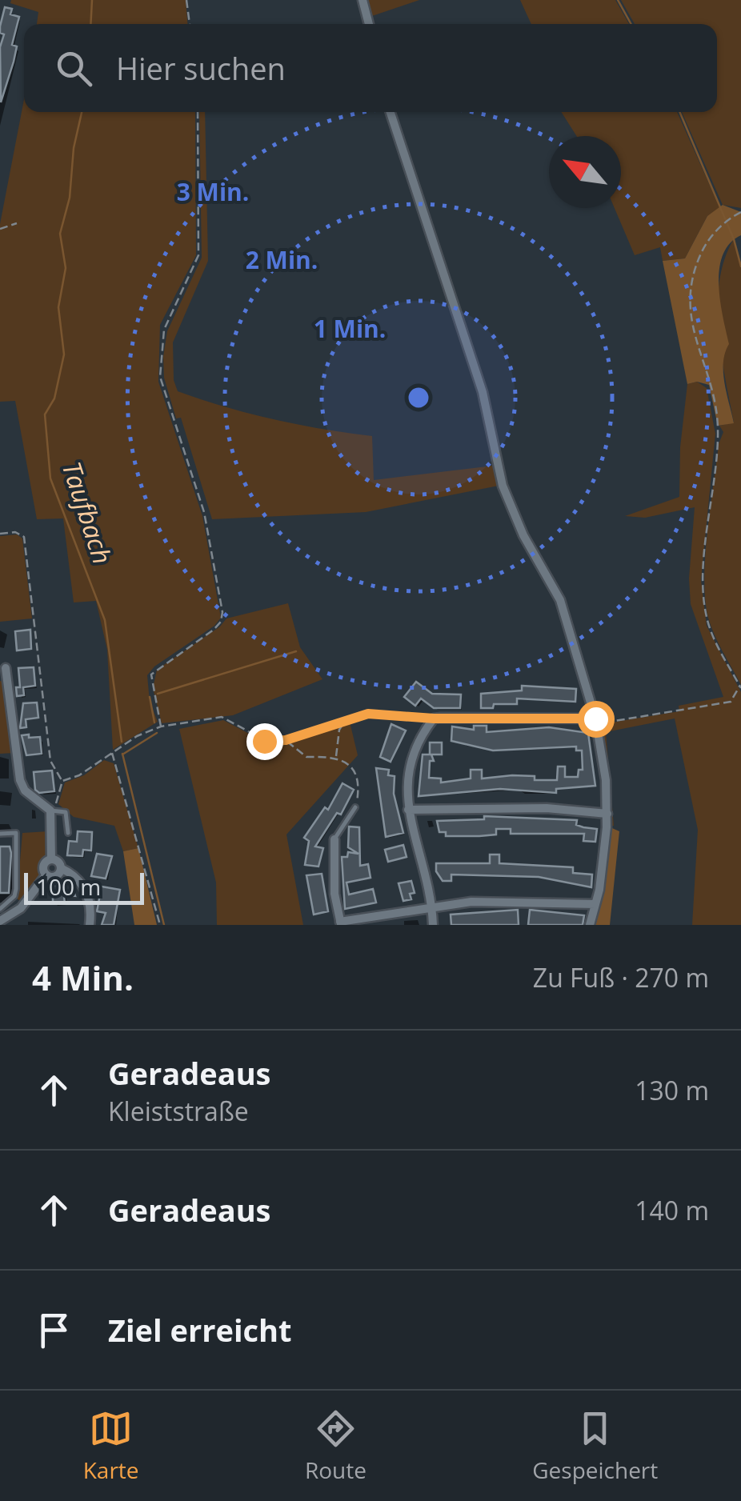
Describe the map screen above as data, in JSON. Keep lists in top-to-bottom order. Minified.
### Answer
{"water":["Taufbach"],"scale_bar":"100 m","north":"top left","page":{"search":"Hier suchen","scale":"100 m","heading":["4 Min.","Zu Fuß · 270 m"],"list":[["Geradeaus","Kleiststraße","130 m"],["Geradeaus","140 m"],"Ziel erreicht"],"nav":["Karte","Route","Gespeichert"]},"rings":["3 Min.","2 Min.","1 Min."]}
